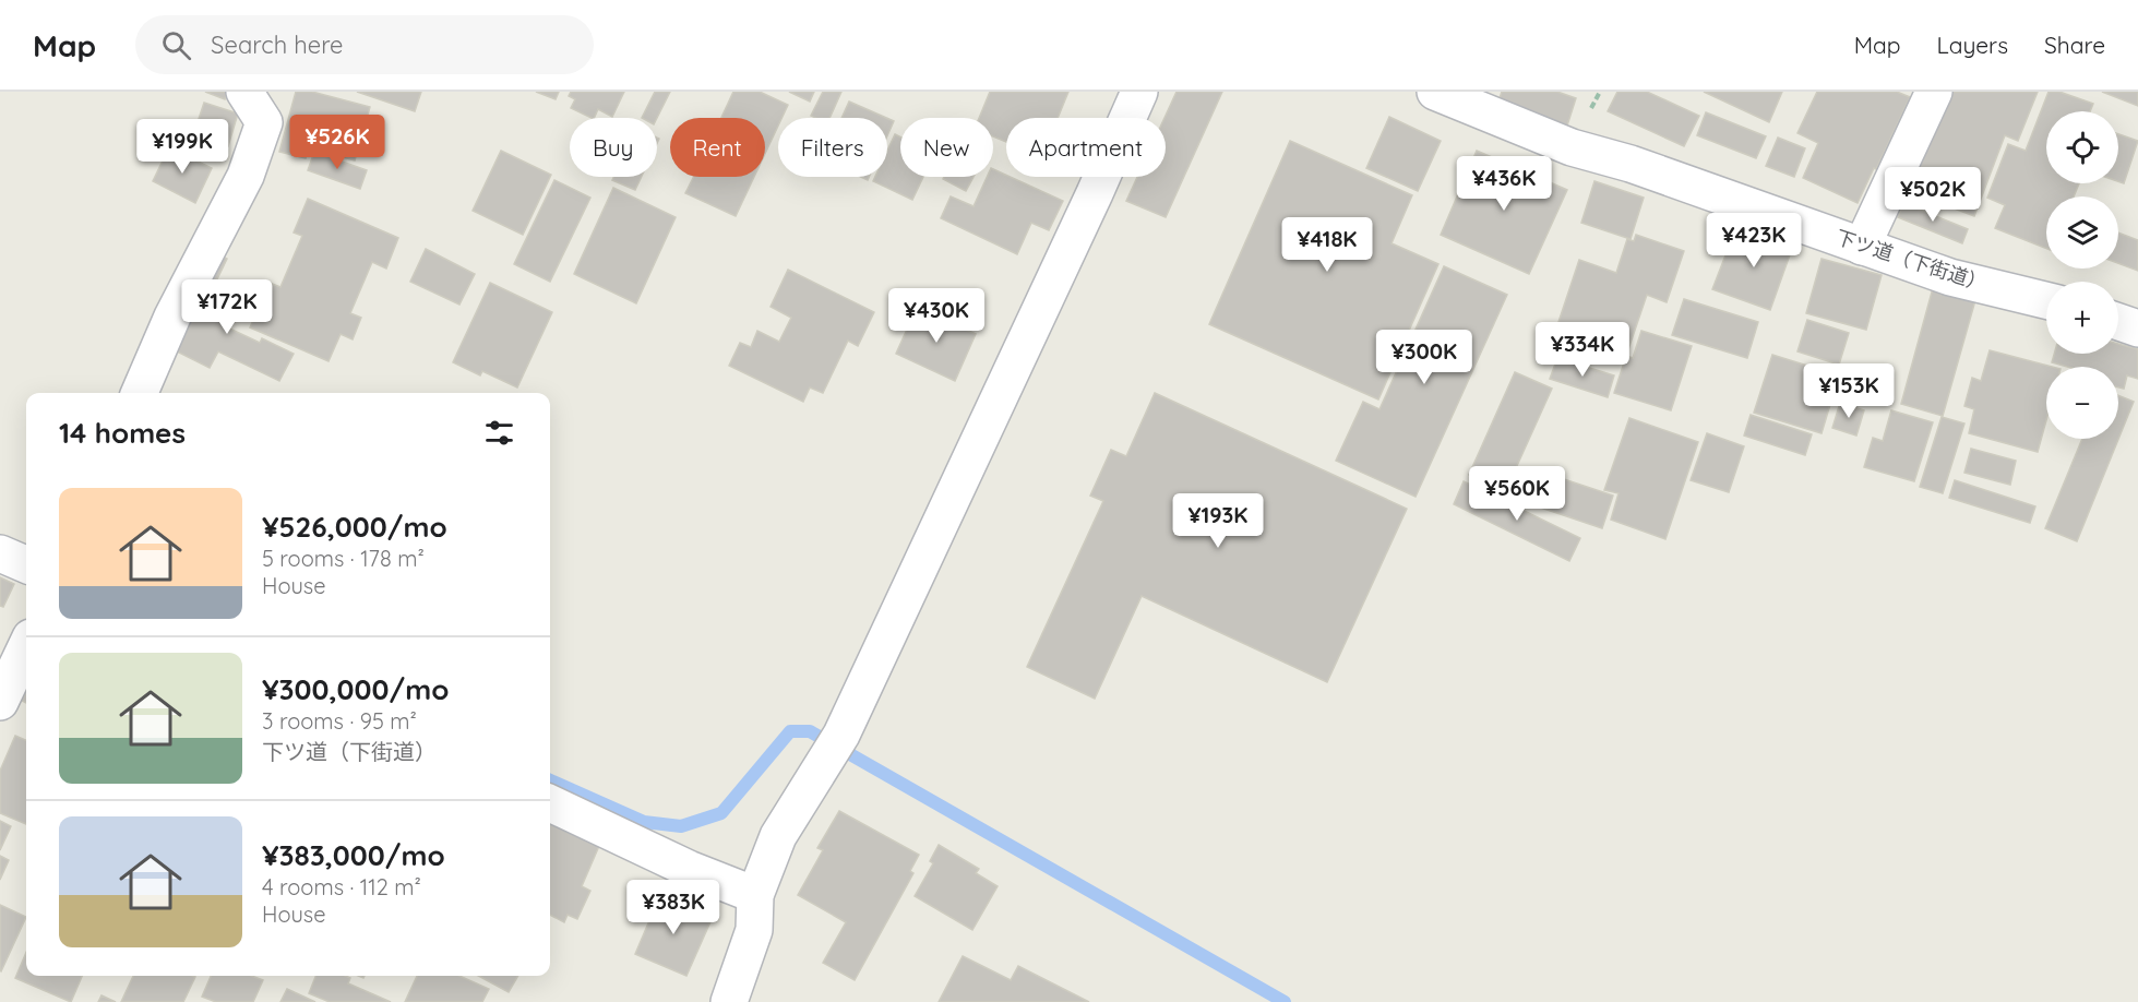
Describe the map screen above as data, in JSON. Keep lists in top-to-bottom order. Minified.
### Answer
{"streets":{"street":["下ツ道（下街道）"]},"page":{"header":"Map","search":"Search here","nav":["Map","Layers","Share"],"map_buttons":["+","−"],"price":["¥526K","¥199K","¥436K","¥502K","¥423K","¥418K","¥172K","¥430K","¥334K","¥300K","¥153K","¥560K","¥193K","¥383K"],"chip":["Buy","Rent","Filters","New","Apartment"],"heading":"14 homes","list":[{"name":"¥526,000/mo","note":"5 rooms · 178 m² · House"},{"name":"¥300,000/mo","note":"3 rooms · 95 m² · 下ツ道（下街道）"},{"name":"¥383,000/mo","note":"4 rooms · 112 m² · House"}]}}
